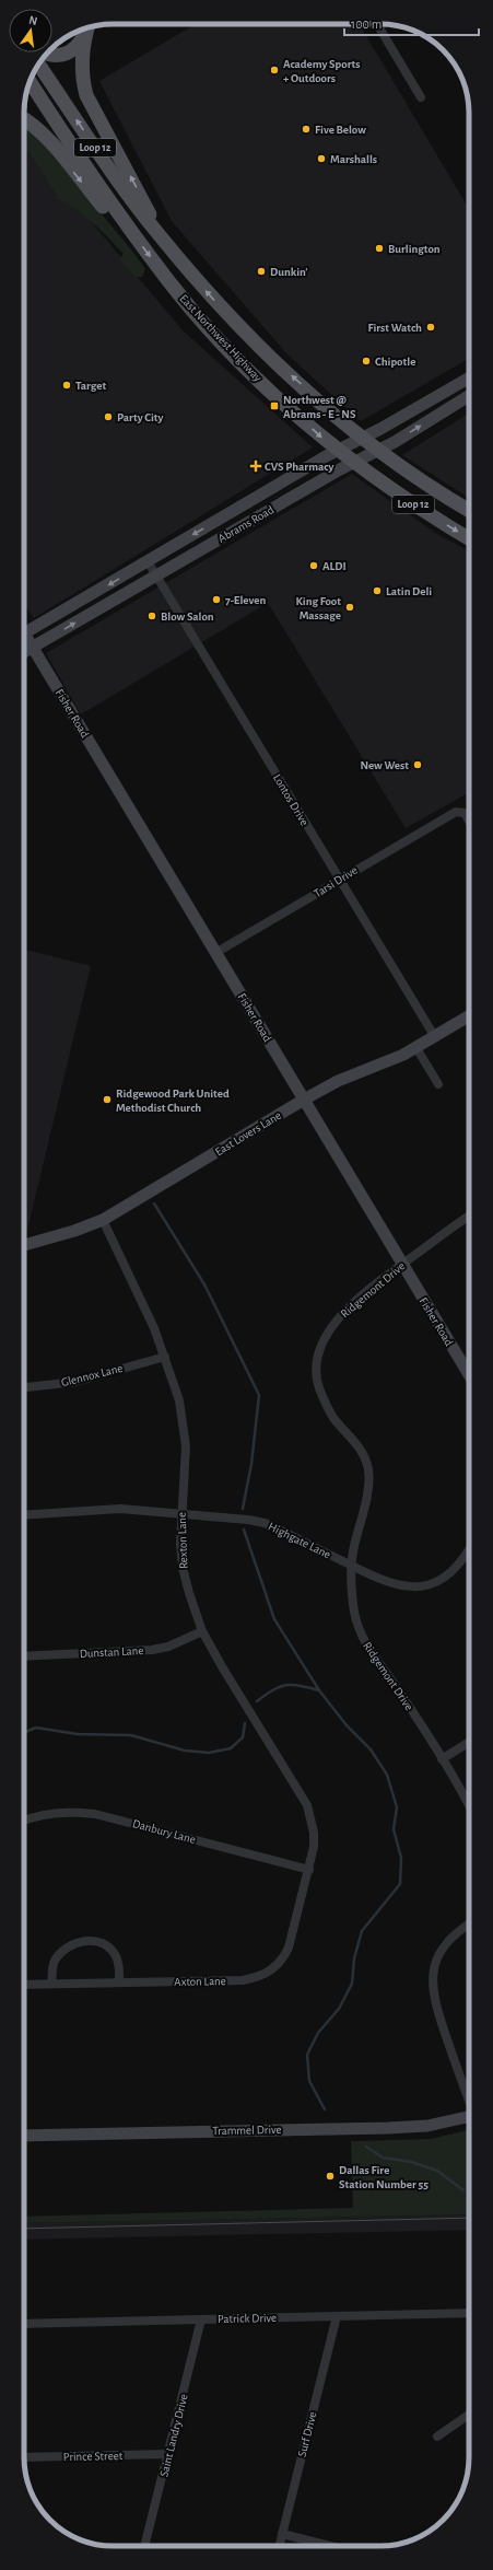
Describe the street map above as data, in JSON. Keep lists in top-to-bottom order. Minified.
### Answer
{"streets":{"main road":["Loop 12","East Northwest Highway"],"street":["Abrams Road","Fisher Road","Lontos Drive","Tarsi Drive","East Lovers Lane","Ridgemont Drive","Glennox Lane","Rexton Lane","Highgate Lane","Dunstan Lane","Danbury Lane","Axton Lane","Trammel Drive","Patrick Drive","Surf Drive","Saint Landry Drive","Prince Street"]},"crossings":[["East Northwest Highway","Abrams Road"],["Abrams Road","Fisher Road"],["Abrams Road","Lontos Drive"],["Fisher Road","Tarsi Drive"],["Fisher Road","East Lovers Lane"],["Fisher Road","Ridgemont Drive"],["Lontos Drive","Tarsi Drive"],["Lontos Drive","East Lovers Lane"],["East Lovers Lane","Rexton Lane"],["Ridgemont Drive","Highgate Lane"],["Glennox Lane","Rexton Lane"],["Rexton Lane","Highgate Lane"],["Rexton Lane","Dunstan Lane"],["Rexton Lane","Danbury Lane"],["Rexton Lane","Axton Lane"],["Danbury Lane","Axton Lane"],["Patrick Drive","Surf Drive"],["Patrick Drive","Saint Landry Drive"],["Saint Landry Drive","Prince Street"]],"places":{"other":["Academy Sports + Outdoors","Five Below","Marshalls","Burlington","Dunkin'","First Watch","Chipotle","Target","Party City","ALDI","Latin Deli","7-Eleven","King Foot Massage","Blow Salon","New West","Ridgewood Park United Methodist Church","Dallas Fire Station Number 55"],"transit":["Northwest @ Abrams - E - NS"],"health":["CVS Pharmacy"]},"scale_bar":"100 m","north":"top"}
